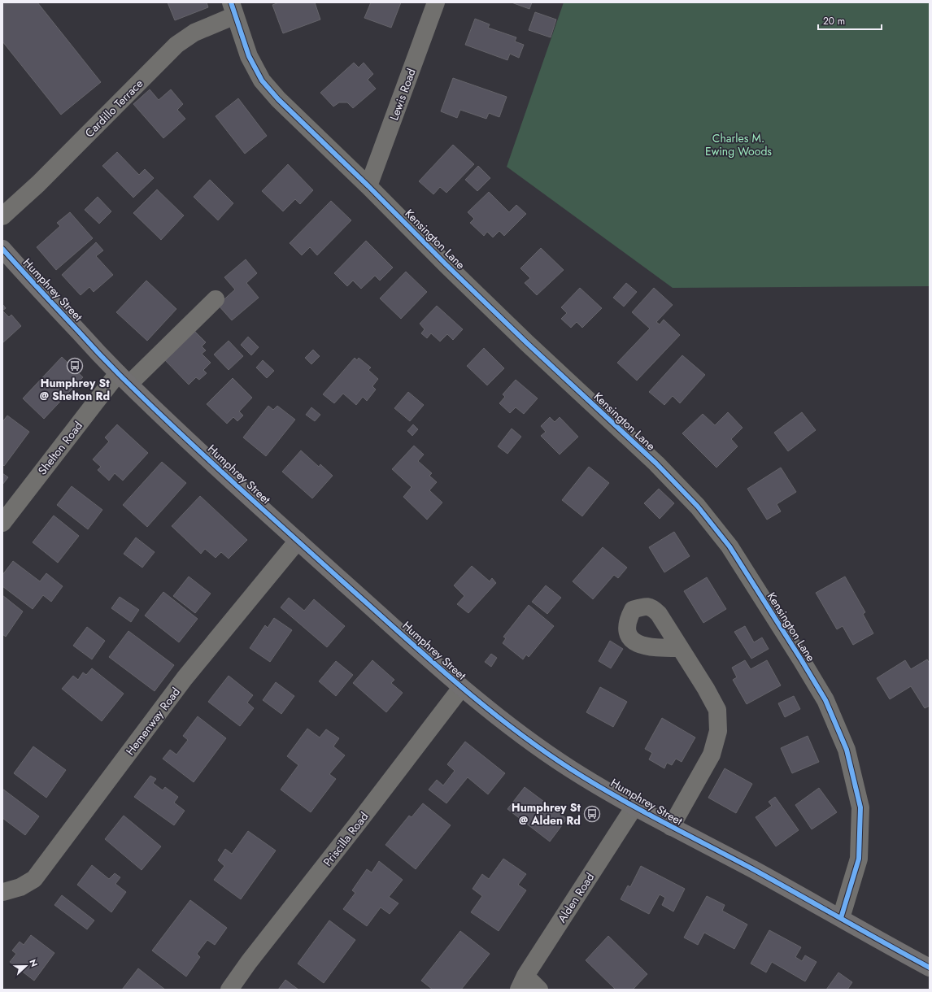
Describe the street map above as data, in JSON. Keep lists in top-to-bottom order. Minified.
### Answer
{"streets":{"main road":["Humphrey Street"],"street":["Lewis Road","Cardillo Terrace","Kensington Lane","Shelton Road","Hemenway Road","Priscilla Road","Alden Road"]},"crossings":[["Lewis Road","Kensington Lane"],["Cardillo Terrace","Kensington Lane"],["Kensington Lane","Humphrey Street"],["Humphrey Street","Shelton Road"],["Humphrey Street","Hemenway Road"],["Humphrey Street","Priscilla Road"],["Humphrey Street","Alden Road"]],"parks":["Charles M. Ewing Woods"],"places":{"bus stop":["Humphrey St @ Shelton Rd","Humphrey St @ Alden Rd"]},"scale_bar":"20 m","north":"right"}
